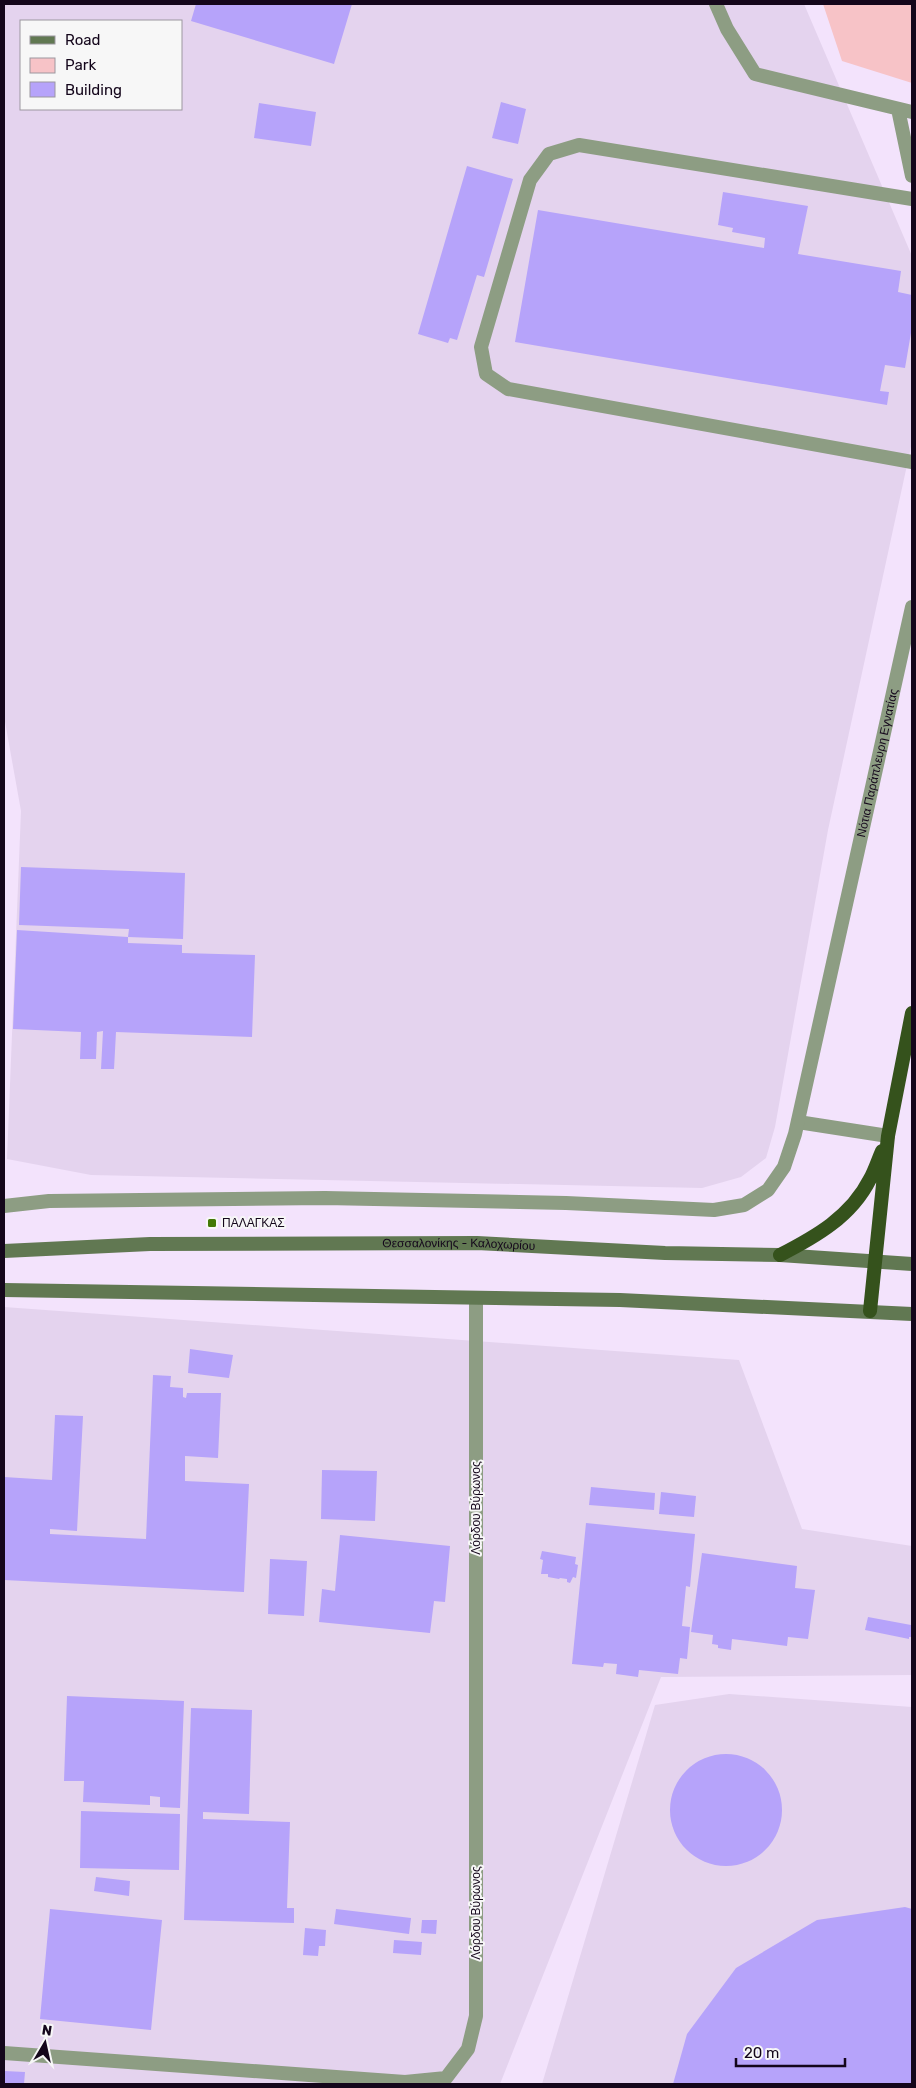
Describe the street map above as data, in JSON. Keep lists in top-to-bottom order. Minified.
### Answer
{"streets":{"main road":["Θεσσαλονίκης - Καλοχωρίου"],"street":["Νότια Παράπλευρη Εγνατίας","Λόρδου Βύρωνος"]},"places":{"transit":["ΠΑΛΑΓΚΑΣ"]},"legend":["Road","Park","Building"],"scale_bar":"20 m","north":"top"}
